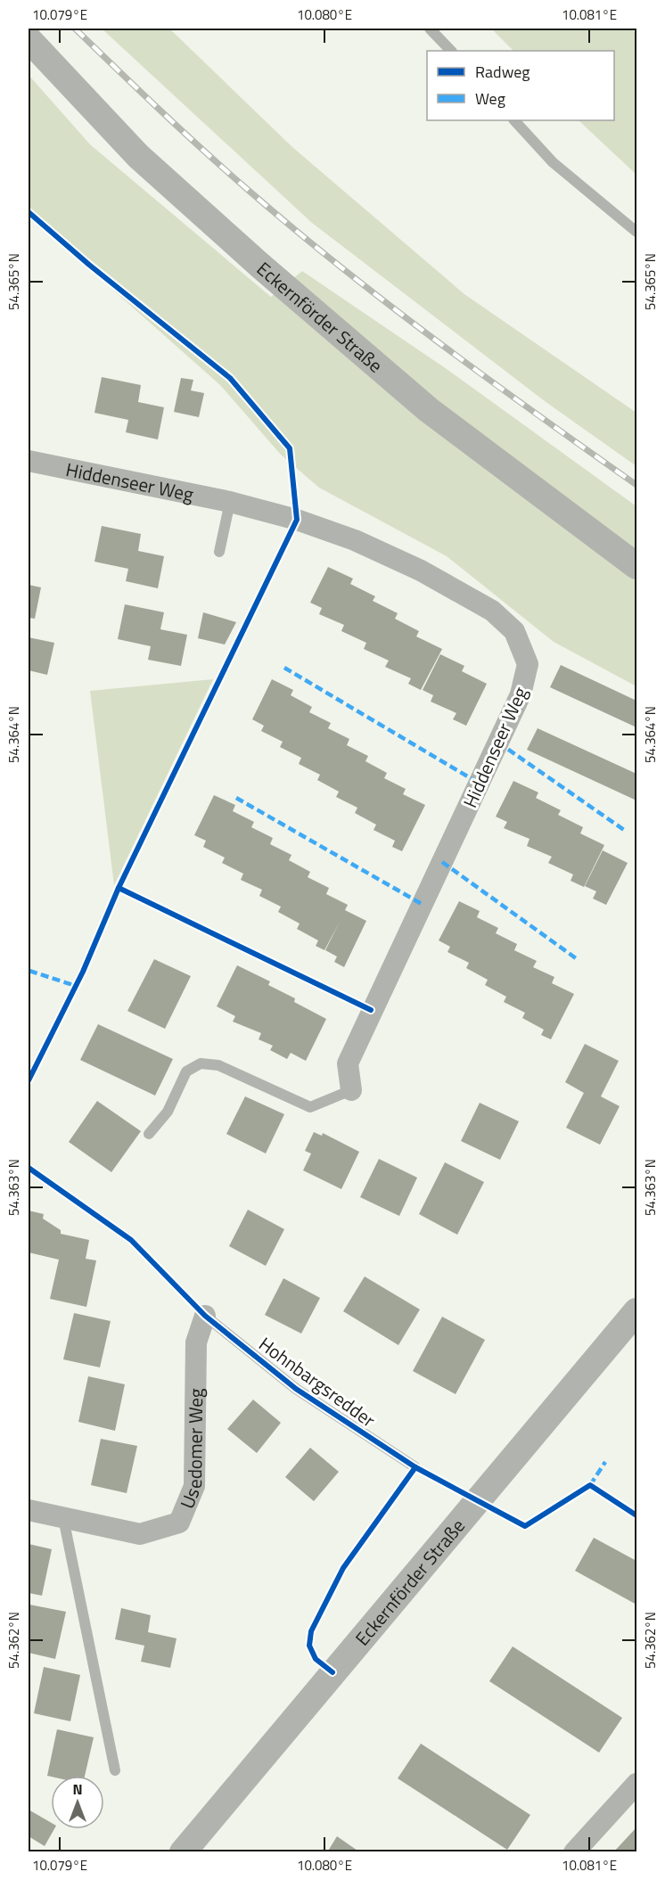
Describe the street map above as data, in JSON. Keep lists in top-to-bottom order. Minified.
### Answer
{"streets":{"street":["Eckernförder Straße","Hiddenseer Weg","Usedomer Weg"],"lane":["Hohnbargsredder"]},"crossings":[["Hohnbargsredder","Usedomer Weg"]],"legend":["Radweg","Weg"],"north":"top","coordinates":["10.079°E","10.080°E","10.081°E","54.365°N","54.364°N","54.363°N","54.362°N"]}
